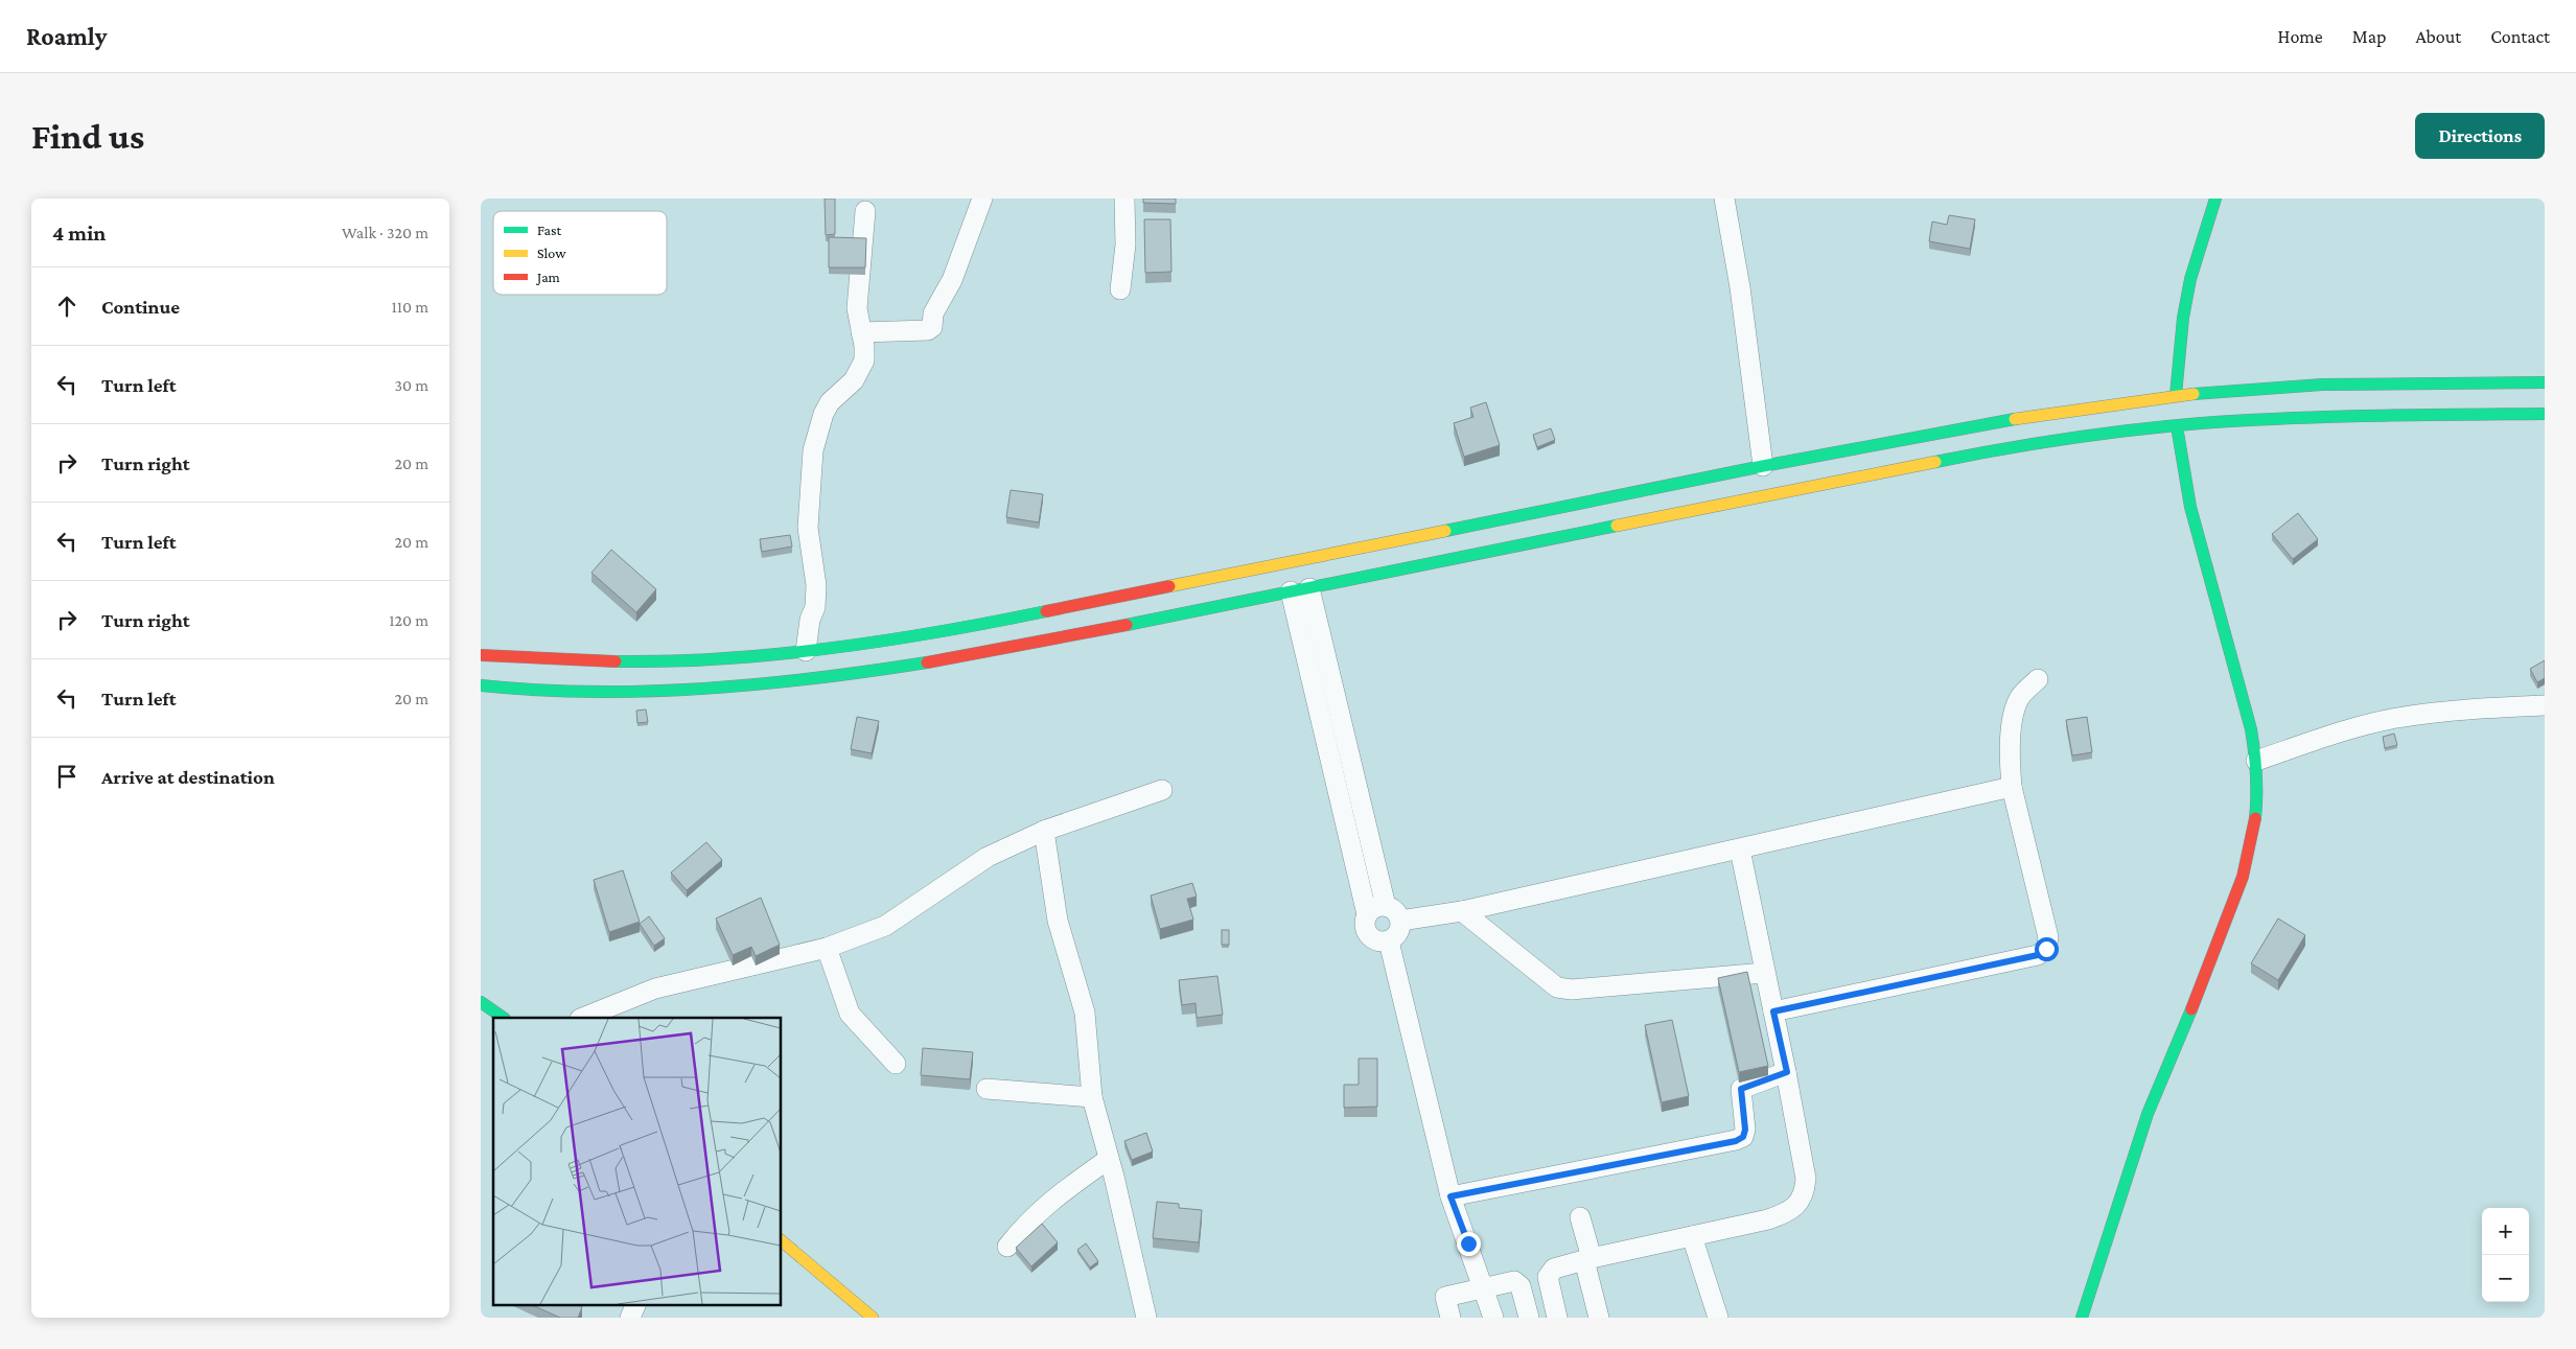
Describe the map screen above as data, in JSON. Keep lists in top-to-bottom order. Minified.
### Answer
{"legend":["Fast","Slow","Jam"],"page":{"header":"Roamly","nav":["Home","Map","About","Contact"],"buttons":"Directions","title":"Find us","heading":["4 min","Walk · 320 m"],"list":[["Continue","110 m"],["Turn left","30 m"],["Turn right","20 m"],["Turn left","20 m"],["Turn right","120 m"],["Turn left","20 m"],"Arrive at destination"],"map_buttons":["+","−"]}}
